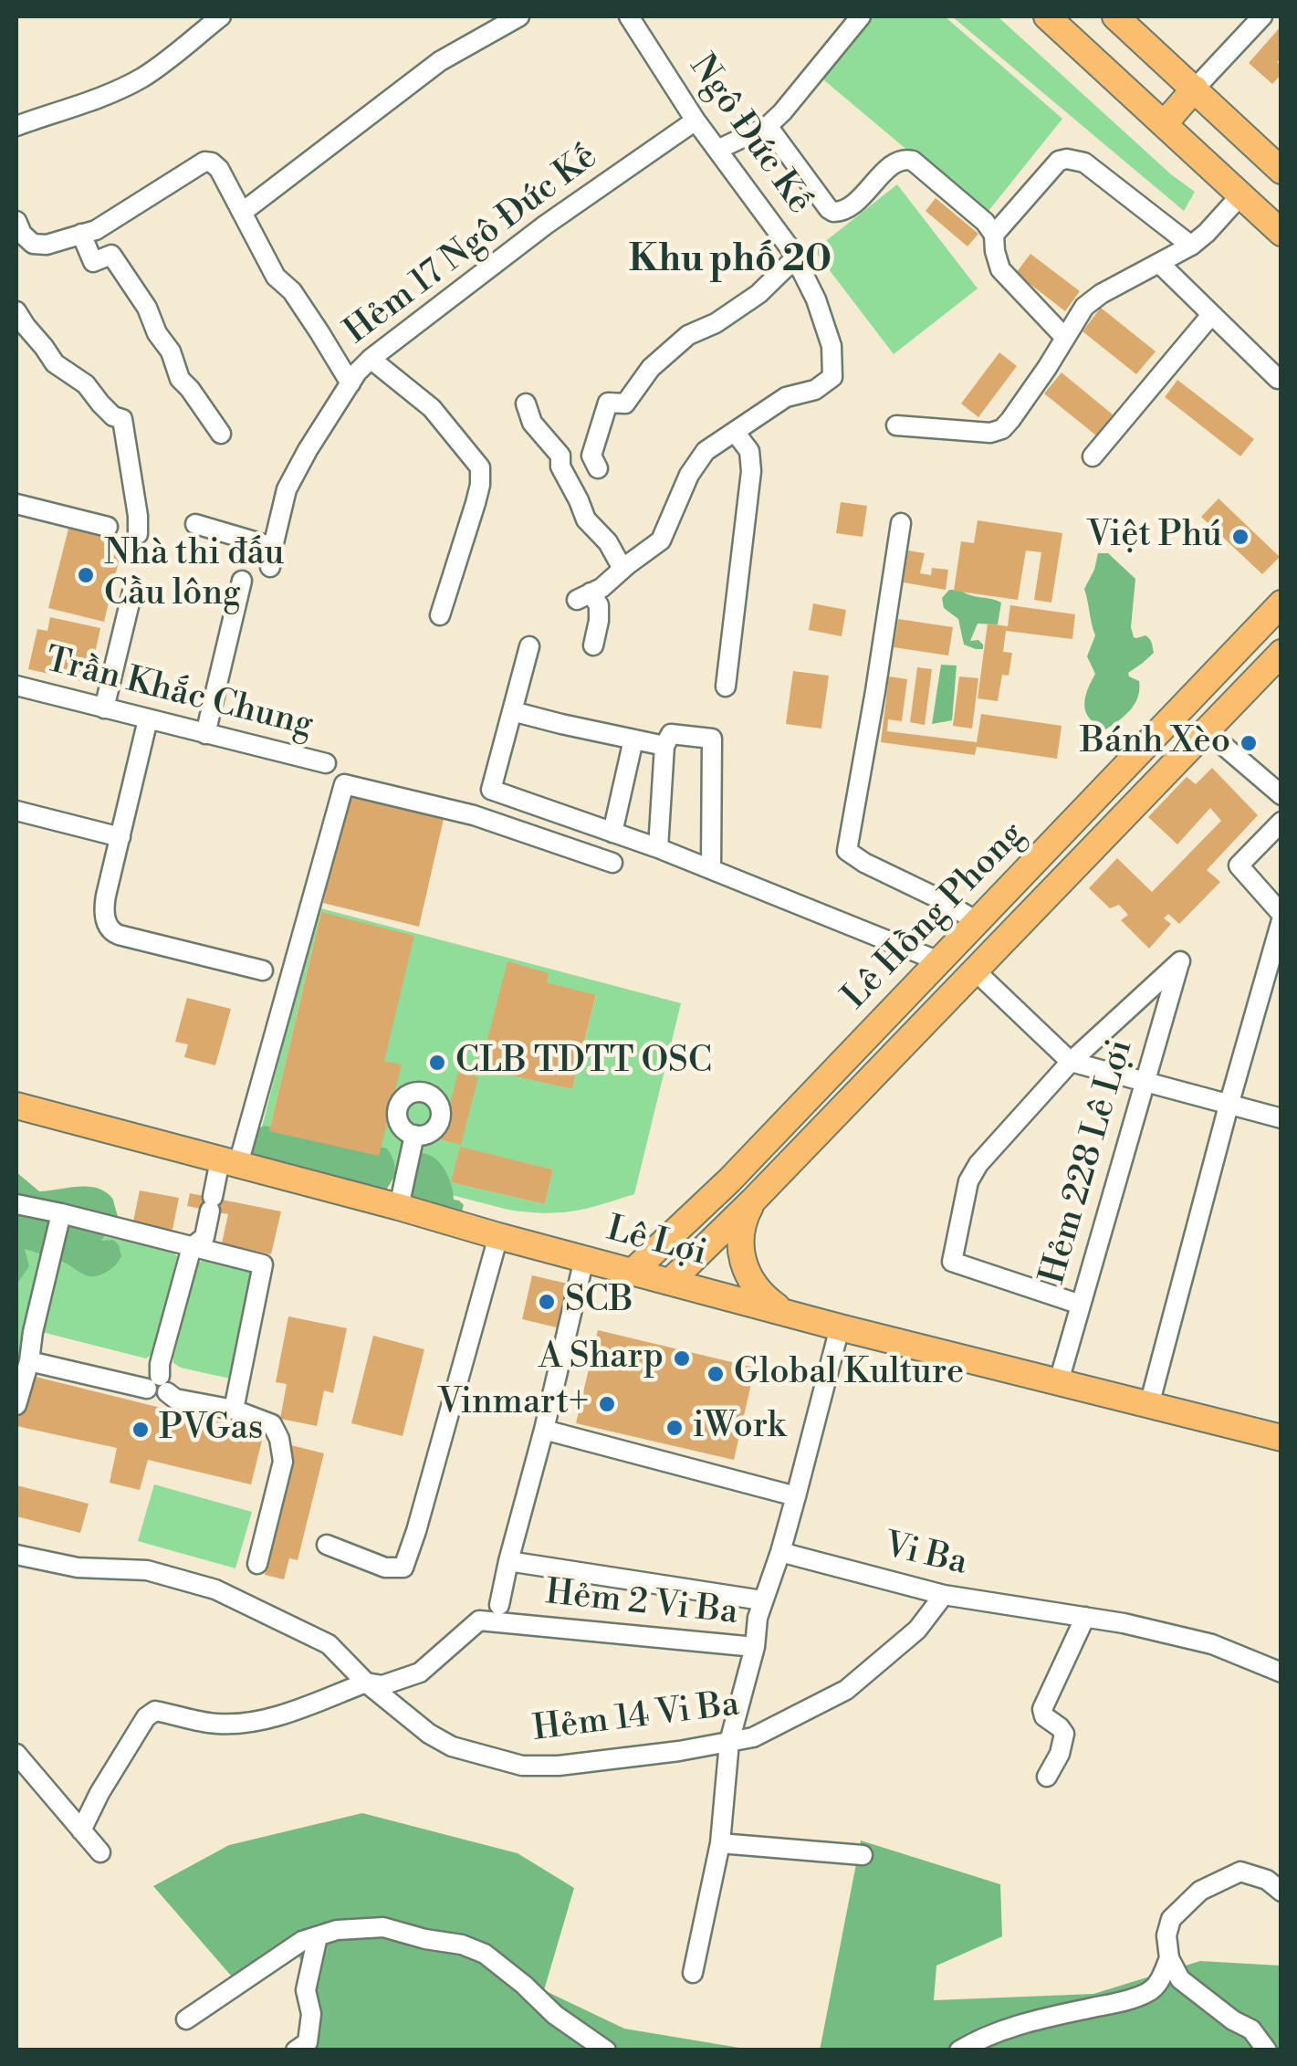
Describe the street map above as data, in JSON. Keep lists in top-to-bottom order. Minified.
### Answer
{"streets":{"main road":["Lê Hồng Phong","Lê Lợi"],"street":["Ngô Đức Kế","Hẻm 17 Ngô Đức Kế","Trần Khắc Chung","Hẻm 228 Lê Lợi","Vi Ba","Hẻm 2 Vi Ba","Hẻm 14 Vi Ba"]},"crossings":[["Ngô Đức Kế","Hẻm 17 Ngô Đức Kế"],["Lê Hồng Phong","Lê Lợi"],["Hẻm 228 Lê Lợi","Lê Lợi"],["Vi Ba","Hẻm 2 Vi Ba"],["Vi Ba","Hẻm 14 Vi Ba"],["Hẻm 2 Vi Ba","Hẻm 14 Vi Ba"]],"districts":["Khu phố 20"],"places":["Việt Phú","Nhà thi đấu Cầu lông","Bánh Xèo","CLB TDTT OSC","SCB","A Sharp","Global Kulture","Vinmart+","iWork","PVGas"]}
